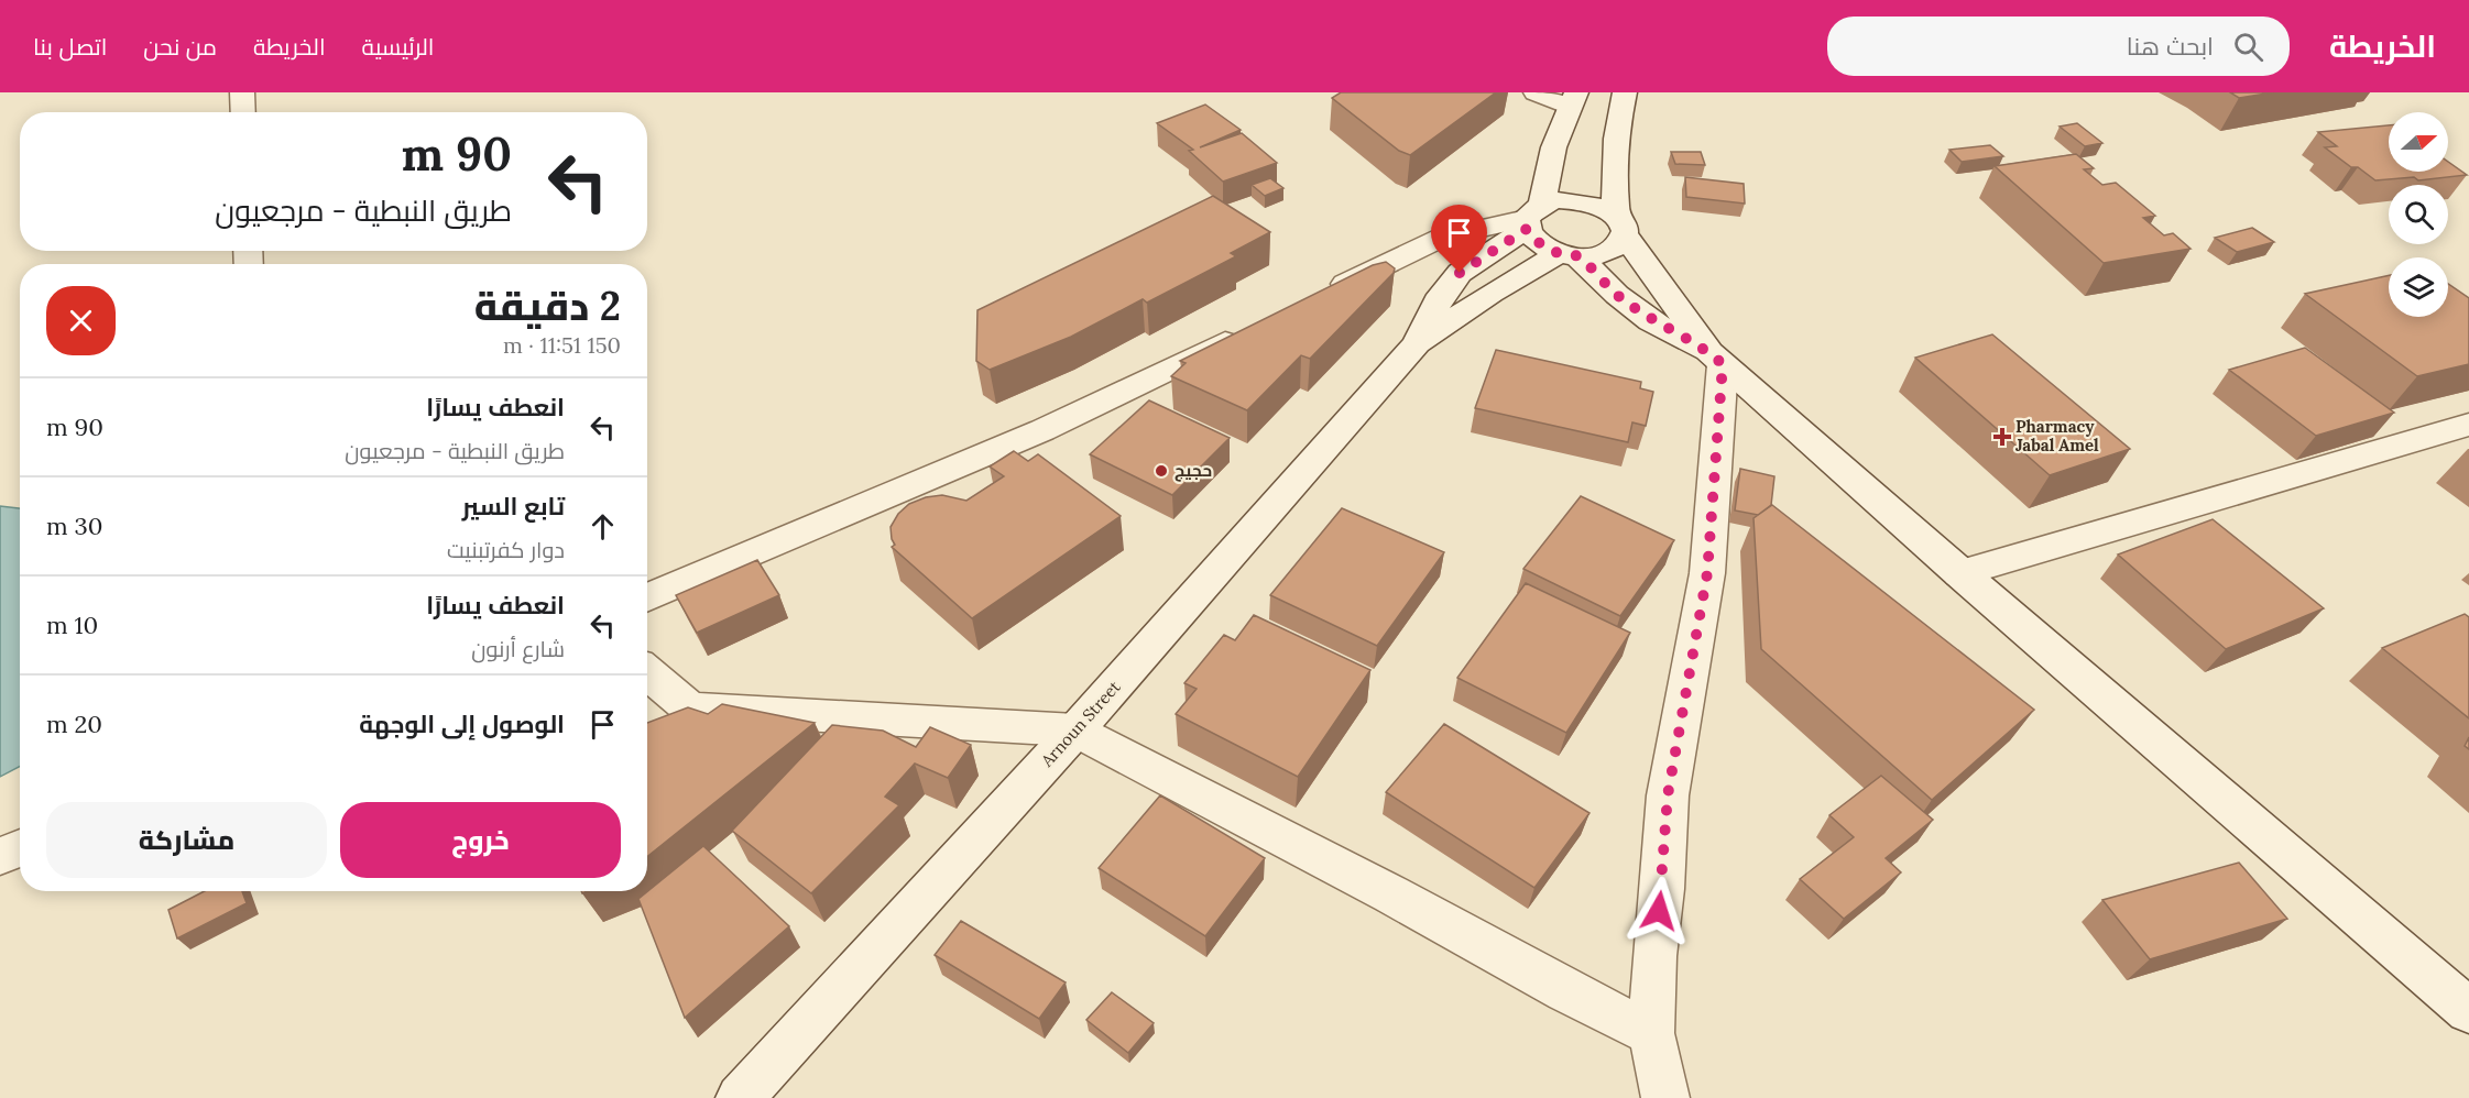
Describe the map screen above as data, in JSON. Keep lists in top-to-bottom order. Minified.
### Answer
{"streets":{"street":["Arnoun Street"]},"places":{"health":["Pharmacy Jabal Amel"],"other":["حجيج"]},"north":"right","page":{"header":"الخريطة","search":"ابحث هنا","nav":["الرئيسية","الخريطة","من نحن","اتصل بنا"],"turn":["90 m","طريق النبطية - مرجعيون"],"heading":["2 دقيقة","150 m · 11:51"],"list":[{"name":"انعطف يسارًا","note":"طريق النبطية - مرجعيون","value":"90 m"},{"name":"تابع السير","note":"دوار كفرتبنيت","value":"30 m"},{"name":"انعطف يسارًا","note":"شارع أرنون","value":"10 m"},{"name":"الوصول إلى الوجهة","value":"20 m"}],"buttons":["خروج","مشاركة"]}}
